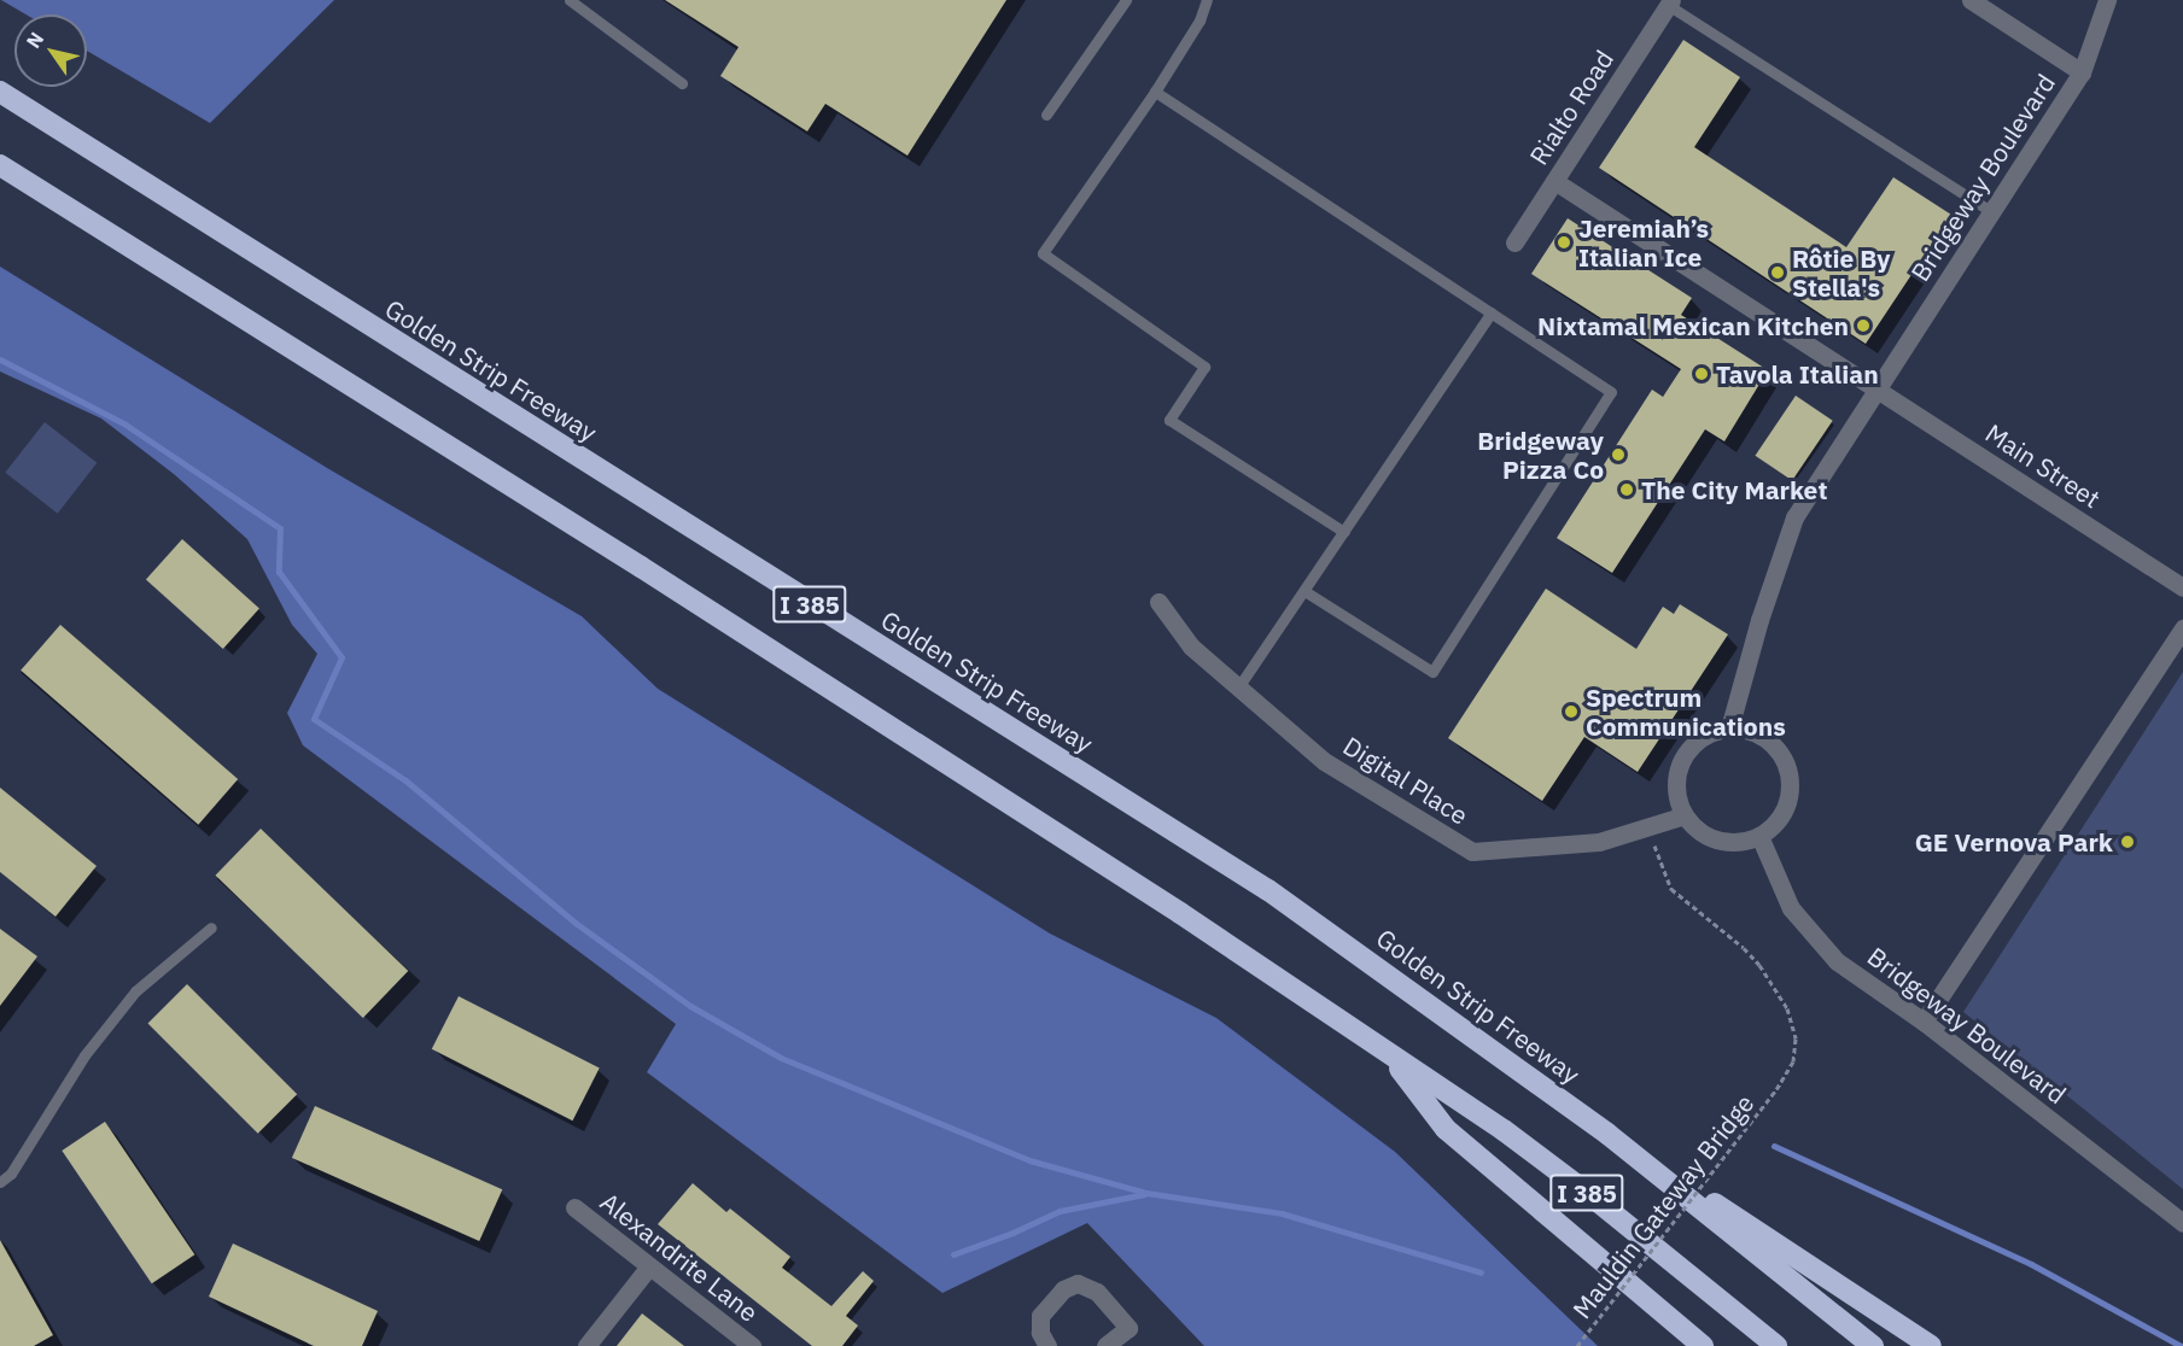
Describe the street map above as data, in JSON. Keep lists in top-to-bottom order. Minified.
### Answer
{"streets":{"highway":["Golden Strip Freeway","I 385"],"street":["Rialto Road","Bridgeway Boulevard","Main Street","Digital Place","Alexandrite Lane"],"path":["Mauldin Gateway Bridge"]},"crossings":[["Rialto Road","Main Street"],["Bridgeway Boulevard","Main Street"],["Bridgeway Boulevard","Digital Place"],["Digital Place","Mauldin Gateway Bridge"]],"places":["Jeremiah’s Italian Ice","Rôtie By Stella's","Nixtamal Mexican Kitchen","Tavola Italian","Bridgeway Pizza Co","The City Market","Spectrum Communications","GE Vernova Park"],"north":"top left"}
